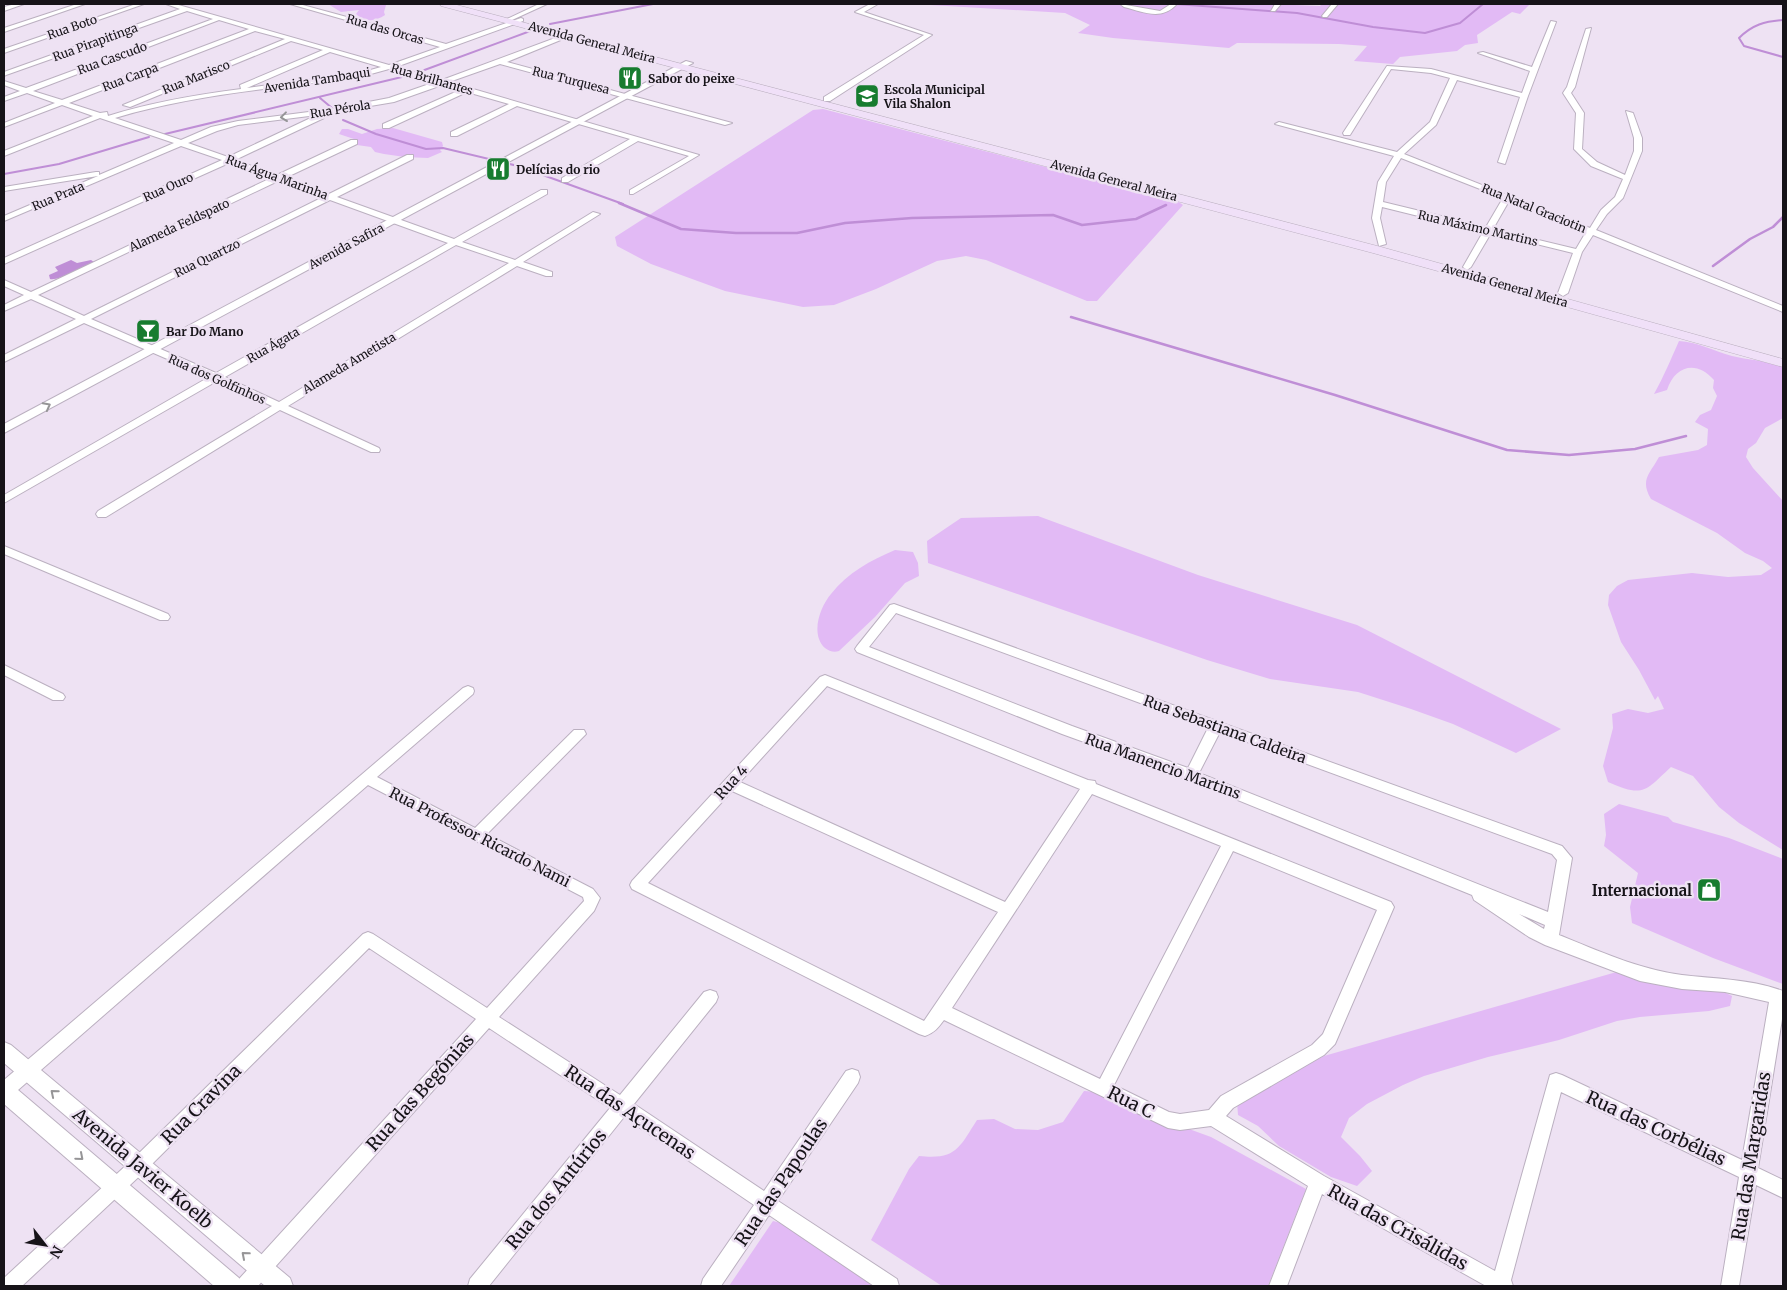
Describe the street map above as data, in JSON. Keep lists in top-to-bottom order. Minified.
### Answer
{"streets":{"main road":["Avenida General Meira"],"street":["Rua Boto","Rua das Orcas","Rua Pirapitinga","Rua Cascudo","Rua Carpa","Rua Marisco","Rua Brilhantes","Avenida Tambaqui","Rua Turquesa","Rua Pérola","Rua Água Marinha","Rua Ouro","Rua Prata","Rua Natal Graciotin","Alameda Feldspato","Rua Máximo Martins","Avenida Safira","Rua Quartzo","Rua Ágata","Alameda Ametista","Rua dos Golfinhos","Rua Sebastiana Caldeira","Rua Manencio Martins","Rua 4","Rua Professor Ricardo Nami","Rua das Begônias","Rua C","Rua Cravina","Rua das Açucenas","Rua das Corbélias","Rua das Margaridas","Avenida Javier Koelb","Rua das Papoulas","Rua dos Antúrios","Rua das Crisálidas"]},"crossings":[["Rua das Orcas","Avenida Tambaqui"],["Rua Pirapitinga","Rua Brilhantes"],["Avenida General Meira","Avenida Tambaqui"],["Avenida General Meira","Rua Pérola"],["Avenida General Meira","Avenida Safira"],["Rua Cascudo","Rua Brilhantes"],["Rua Cascudo","Rua Água Marinha"],["Rua Carpa","Rua Brilhantes"],["Rua Carpa","Rua Água Marinha"],["Rua Marisco","Rua Brilhantes"],["Rua Marisco","Avenida Tambaqui"],["Rua Marisco","Rua Água Marinha"],["Rua Brilhantes","Avenida Tambaqui"],["Rua Brilhantes","Rua Pérola"],["Rua Brilhantes","Avenida Safira"],["Avenida Tambaqui","Rua Água Marinha"],["Rua Turquesa","Rua Pérola"],["Rua Turquesa","Avenida Safira"],["Rua Pérola","Rua Água Marinha"],["Rua Pérola","Rua Ouro"],["Rua Pérola","Rua Prata"],["Rua Água Marinha","Rua Ouro"],["Rua Água Marinha","Alameda Feldspato"],["Rua Água Marinha","Avenida Safira"],["Rua Água Marinha","Rua Quartzo"],["Rua Água Marinha","Rua Ágata"],["Rua Água Marinha","Alameda Ametista"],["Alameda Feldspato","Rua dos Golfinhos"],["Avenida Safira","Rua dos Golfinhos"],["Rua Quartzo","Rua dos Golfinhos"],["Rua Ágata","Rua dos Golfinhos"],["Alameda Ametista","Rua dos Golfinhos"],["Rua Sebastiana Caldeira","Rua Manencio Martins"],["Rua Manencio Martins","Rua das Margaridas"],["Rua 4","Rua C"],["Rua Professor Ricardo Nami","Rua das Begônias"],["Rua das Begônias","Rua das Açucenas"],["Rua das Begônias","Avenida Javier Koelb"],["Rua Cravina","Rua das Açucenas"],["Rua Cravina","Avenida Javier Koelb"],["Rua das Açucenas","Rua das Papoulas"],["Rua das Açucenas","Rua dos Antúrios"],["Rua das Corbélias","Rua das Margaridas"],["Rua das Corbélias","Rua das Crisálidas"]],"places":{"restaurant":["Sabor do peixe","Delícias do rio"],"school or university":["Escola Municipal Vila Shalon"],"bar":["Bar Do Mano"],"shop":["Internacional"]},"north":"bottom right"}
